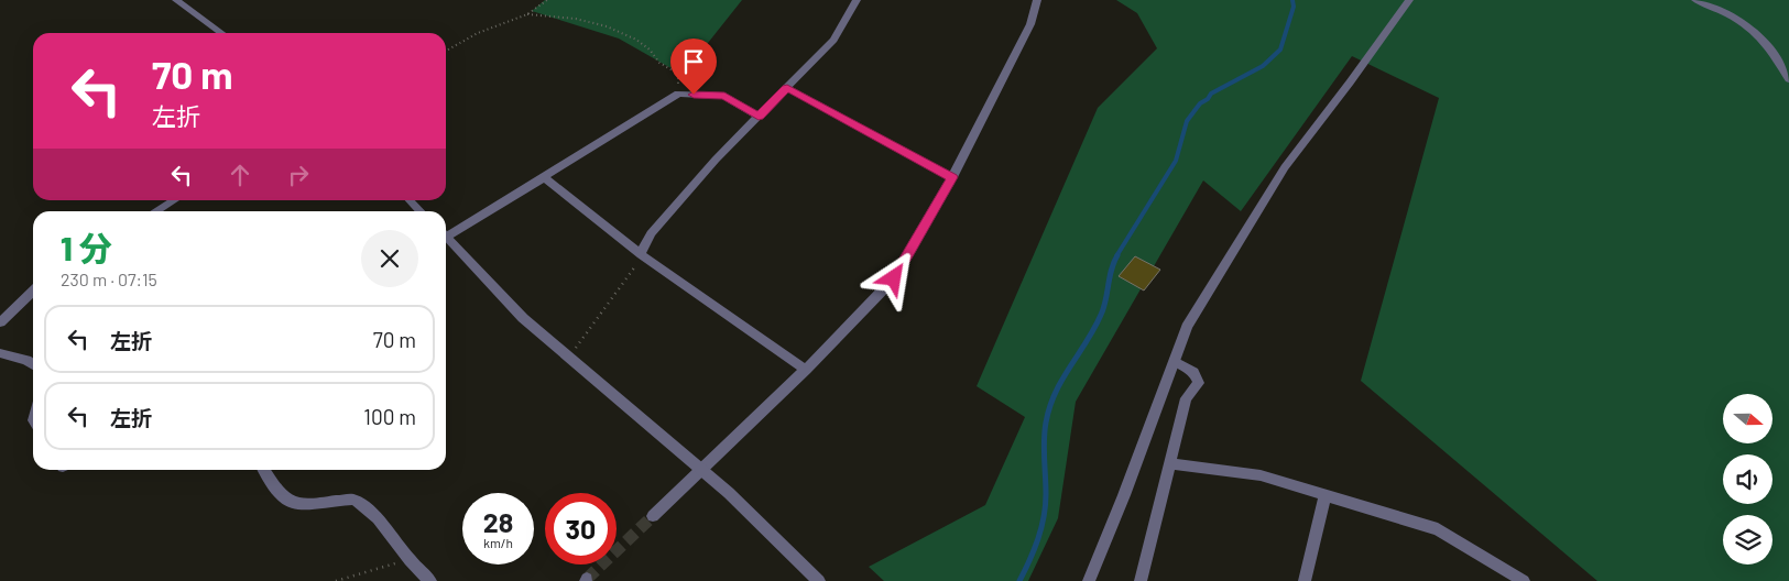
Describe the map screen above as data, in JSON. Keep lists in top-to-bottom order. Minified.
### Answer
{"north":"right","page":{"turn":["70 m","左折"],"heading":["1 分","230 m · 07:15"],"list":[{"name":"左折","value":"70 m"},{"name":"左折","value":"100 m"}],"speed":"28 km/h","limit":"30"}}
